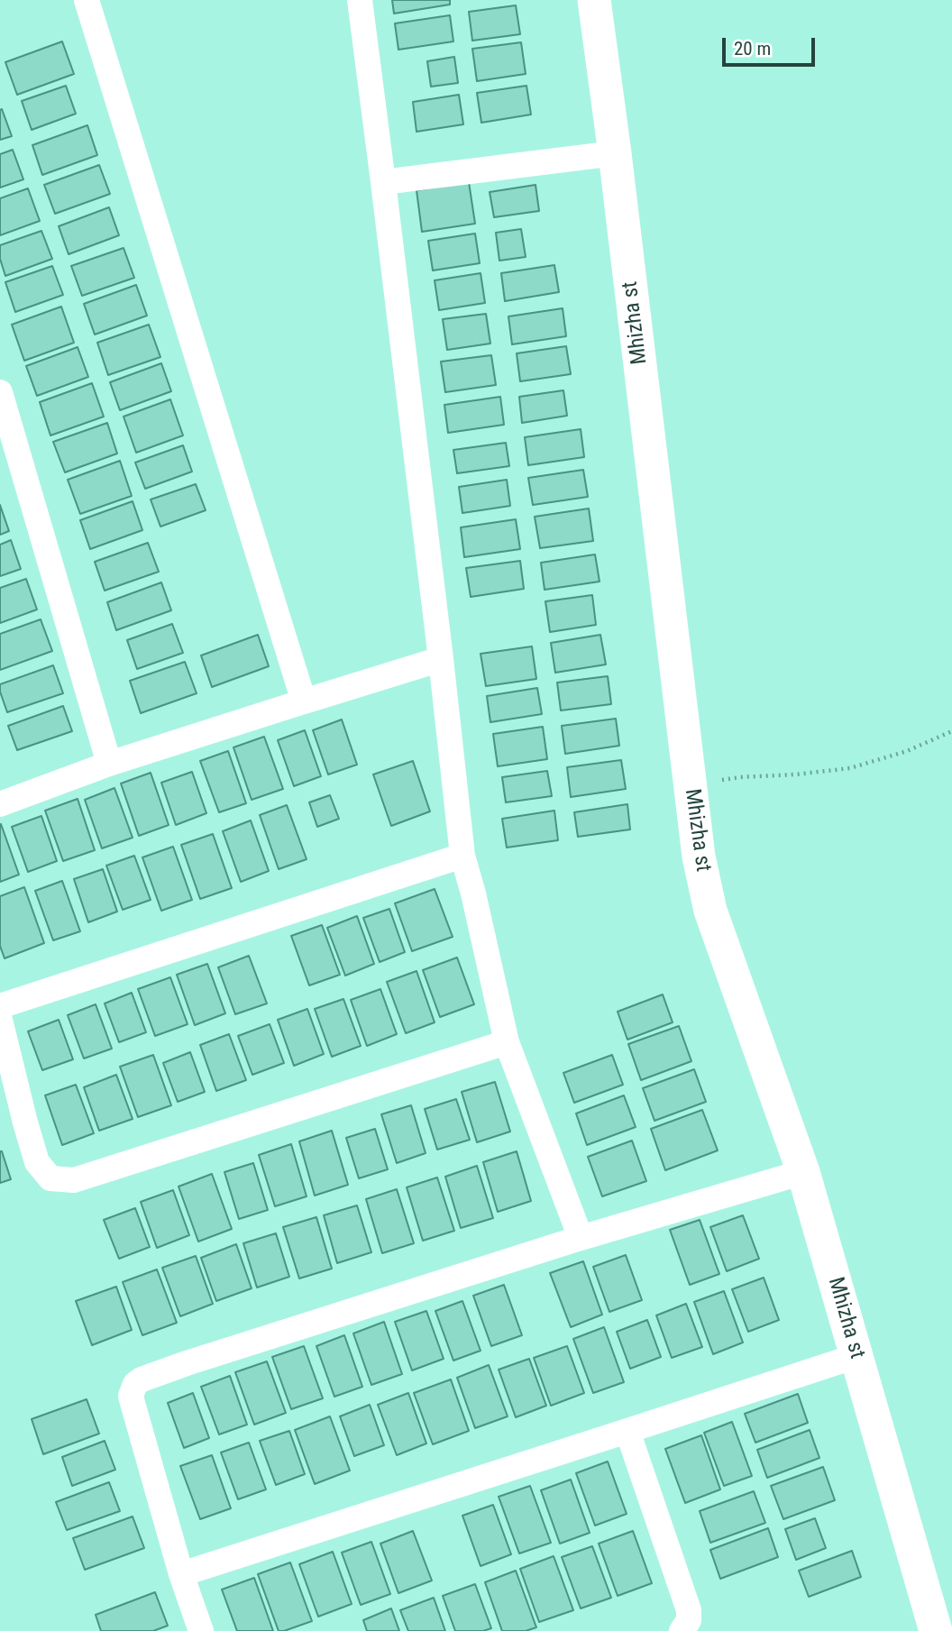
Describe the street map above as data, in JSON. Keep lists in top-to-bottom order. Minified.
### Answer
{"streets":{"street":["Mhizha st"]},"scale_bar":"20 m"}
